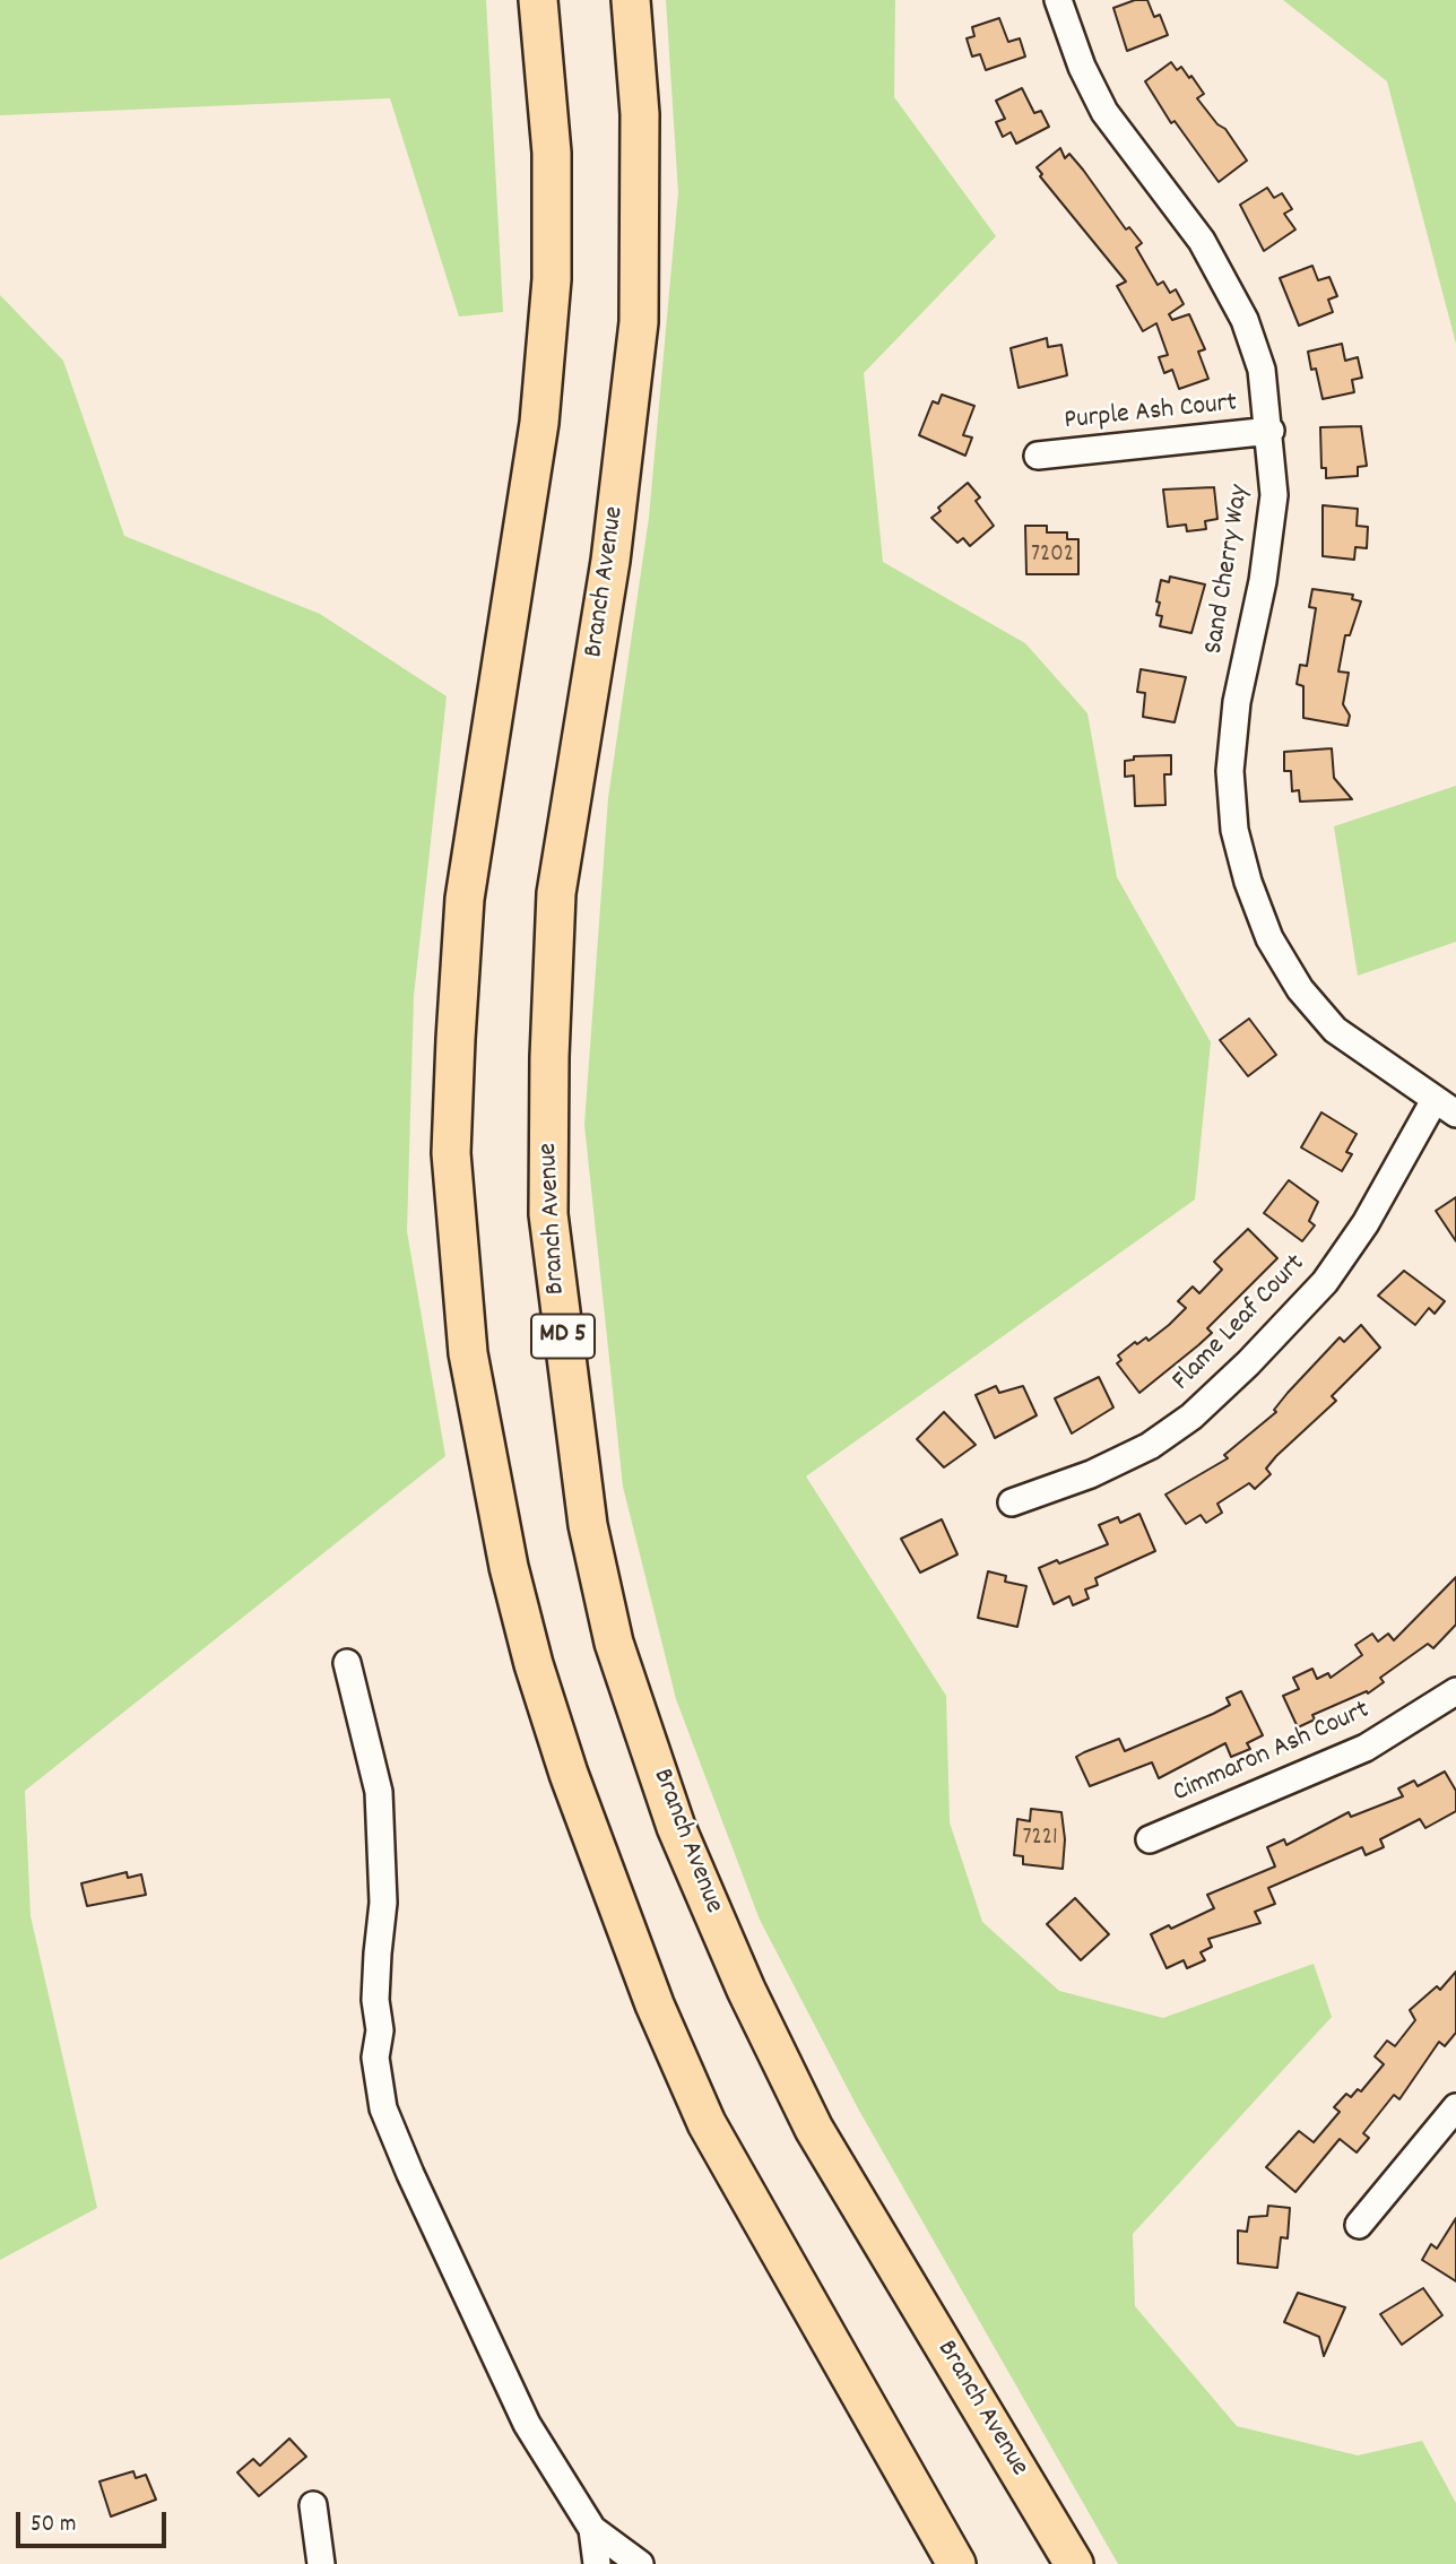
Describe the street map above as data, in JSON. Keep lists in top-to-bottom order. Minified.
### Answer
{"streets":{"highway":["Branch Avenue","MD 5"],"street":["Purple Ash Court","Sand Cherry Way","Flame Leaf Court","Cimmaron Ash Court"]},"crossings":[["Purple Ash Court","Sand Cherry Way"],["Sand Cherry Way","Flame Leaf Court"]],"house_numbers":["7202","7221"],"scale_bar":"50 m"}
